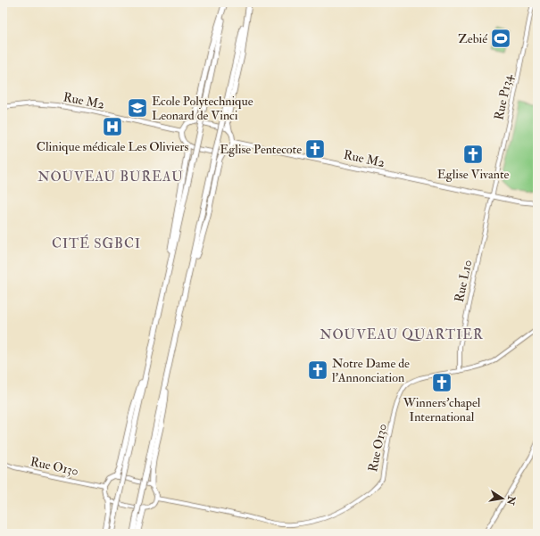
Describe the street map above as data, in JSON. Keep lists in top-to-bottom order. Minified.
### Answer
{"streets":{"main road":["Rue M2"],"street":["Rue P134","Rue L10","Rue O130"]},"crossings":[["Rue P134","Rue M2"],["Rue P134","Rue L10"],["Rue M2","Rue L10"],["Rue L10","Rue O130"]],"districts":["NOUVEAU BUREAU","CITÉ SGBCI","NOUVEAU QUARTIER"],"places":{"sports":["Zebié"],"school or university":["Ecole Polytechnique Leonard de Vinci"],"hospital":["Clinique médicale Les Oliviers"],"church":["Eglise Pentecote","Eglise Vivante","Notre Dame de l’Annonciation","Winners'chapel International"]},"north":"right"}
